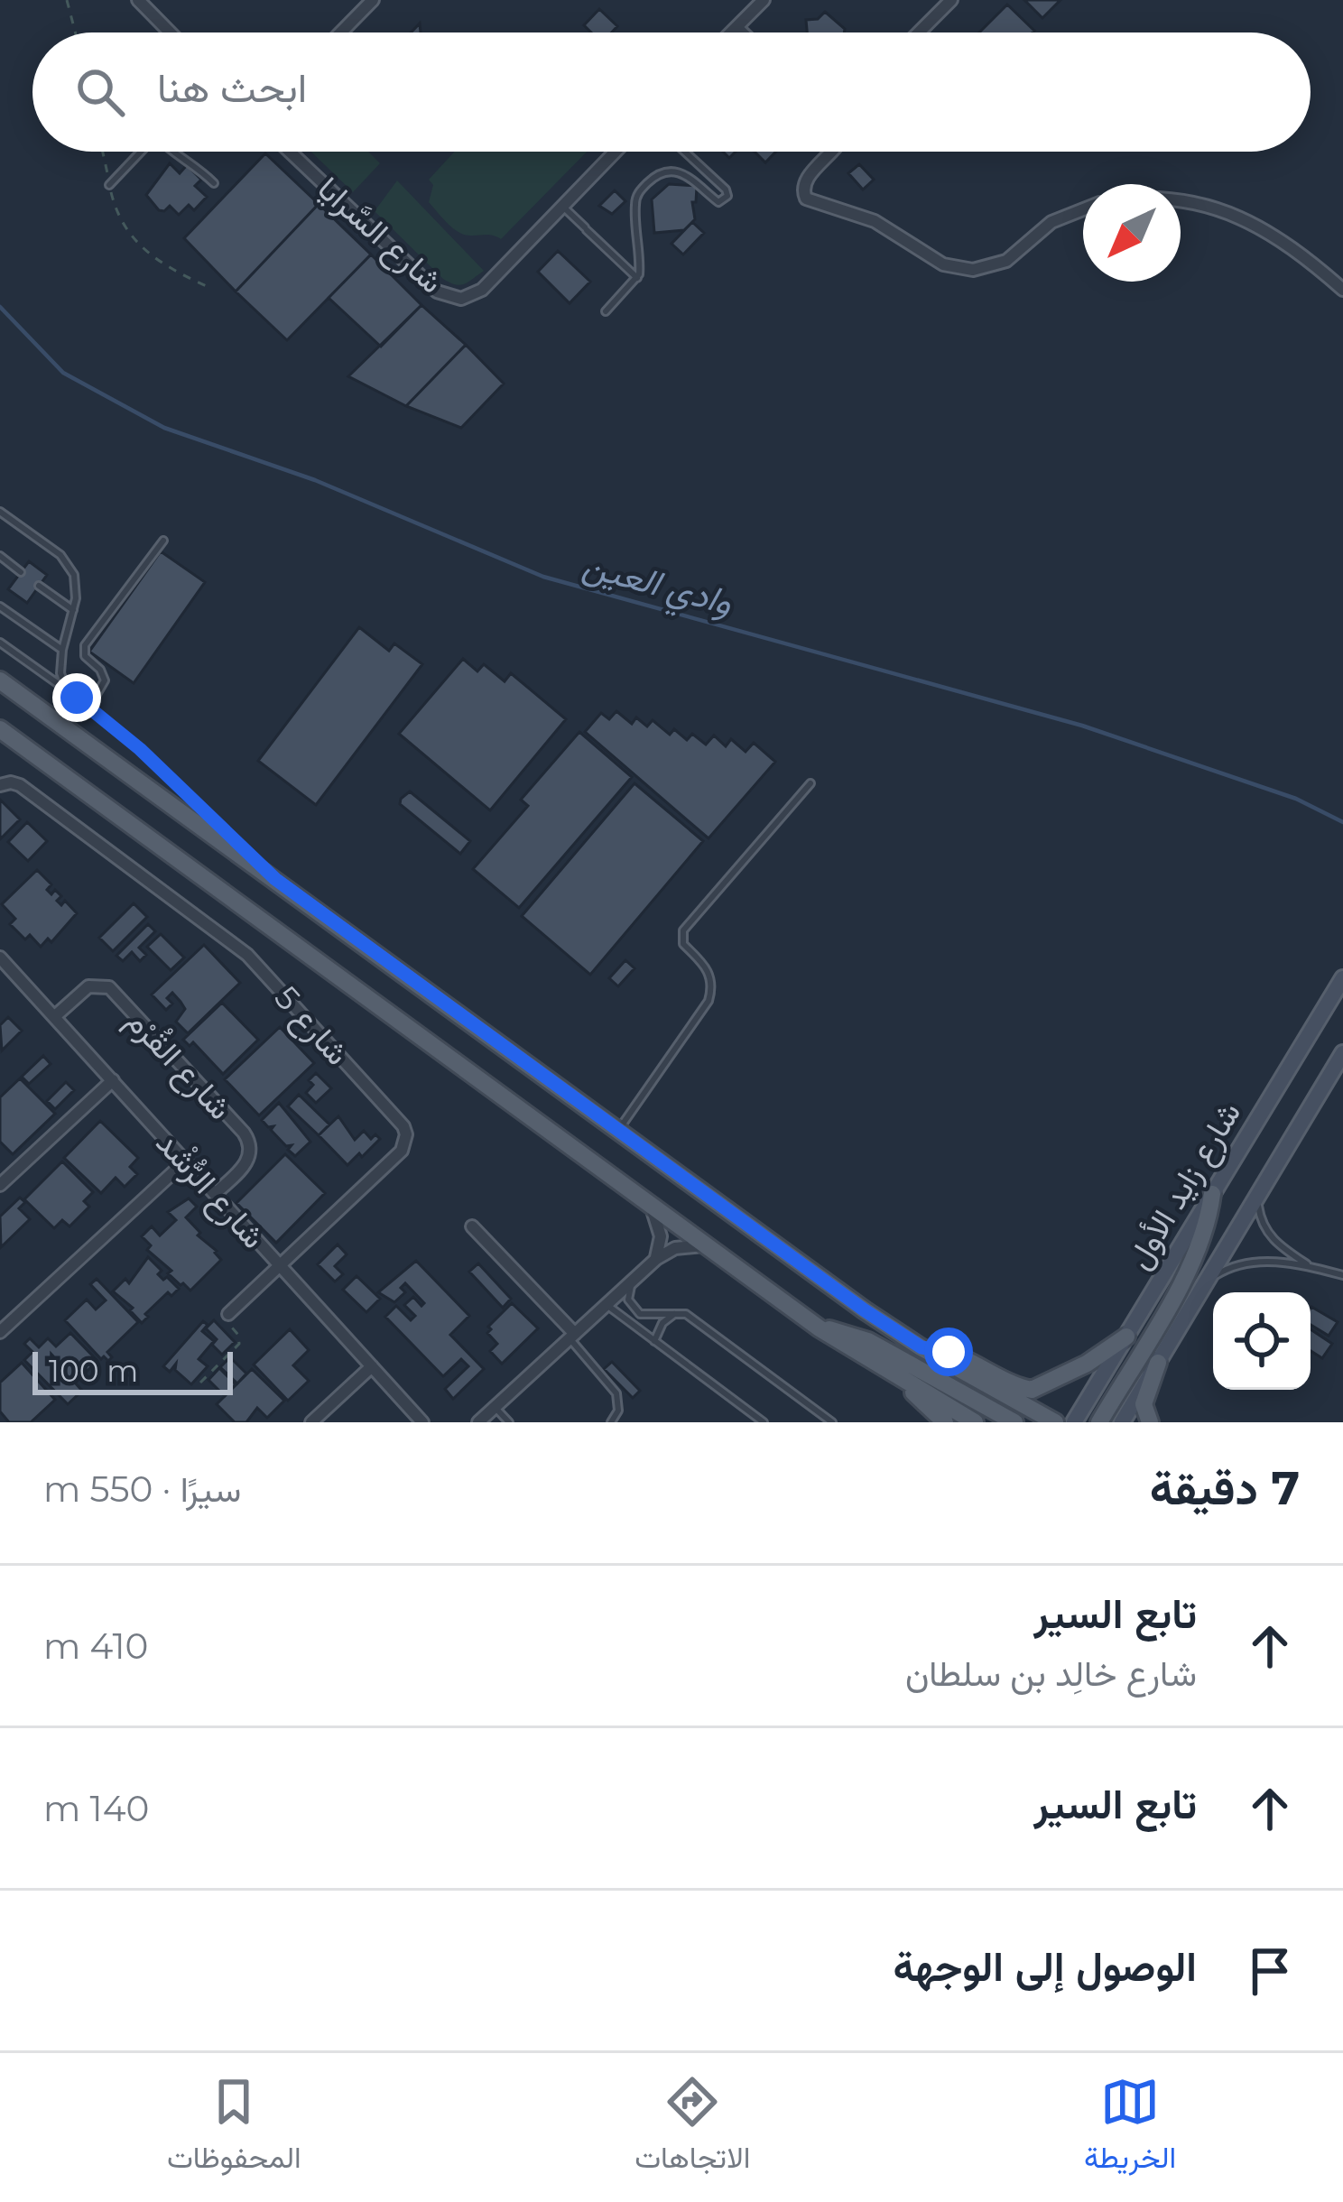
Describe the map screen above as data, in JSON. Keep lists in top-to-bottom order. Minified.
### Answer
{"streets":{"main road":["شارع زايد الأول"],"street":["شارع السَّرايا","شارع 5","شارع القُرْم","شارع الرُّشْد"]},"crossings":[["شارع 5","شارع الرُّشْد"],["شارع القُرْم","شارع الرُّشْد"]],"water":["وادي العين"],"scale_bar":"100 m","north":"bottom left","page":{"search":"ابحث هنا","scale":"100 m","heading":["7 دقيقة","سيرًا · 550 m"],"list":[["تابع السير","شارع خالِد بن سلطان","410 m"],["تابع السير","140 m"],"الوصول إلى الوجهة"],"nav":["الخريطة","الاتجاهات","المحفوظات"]}}
